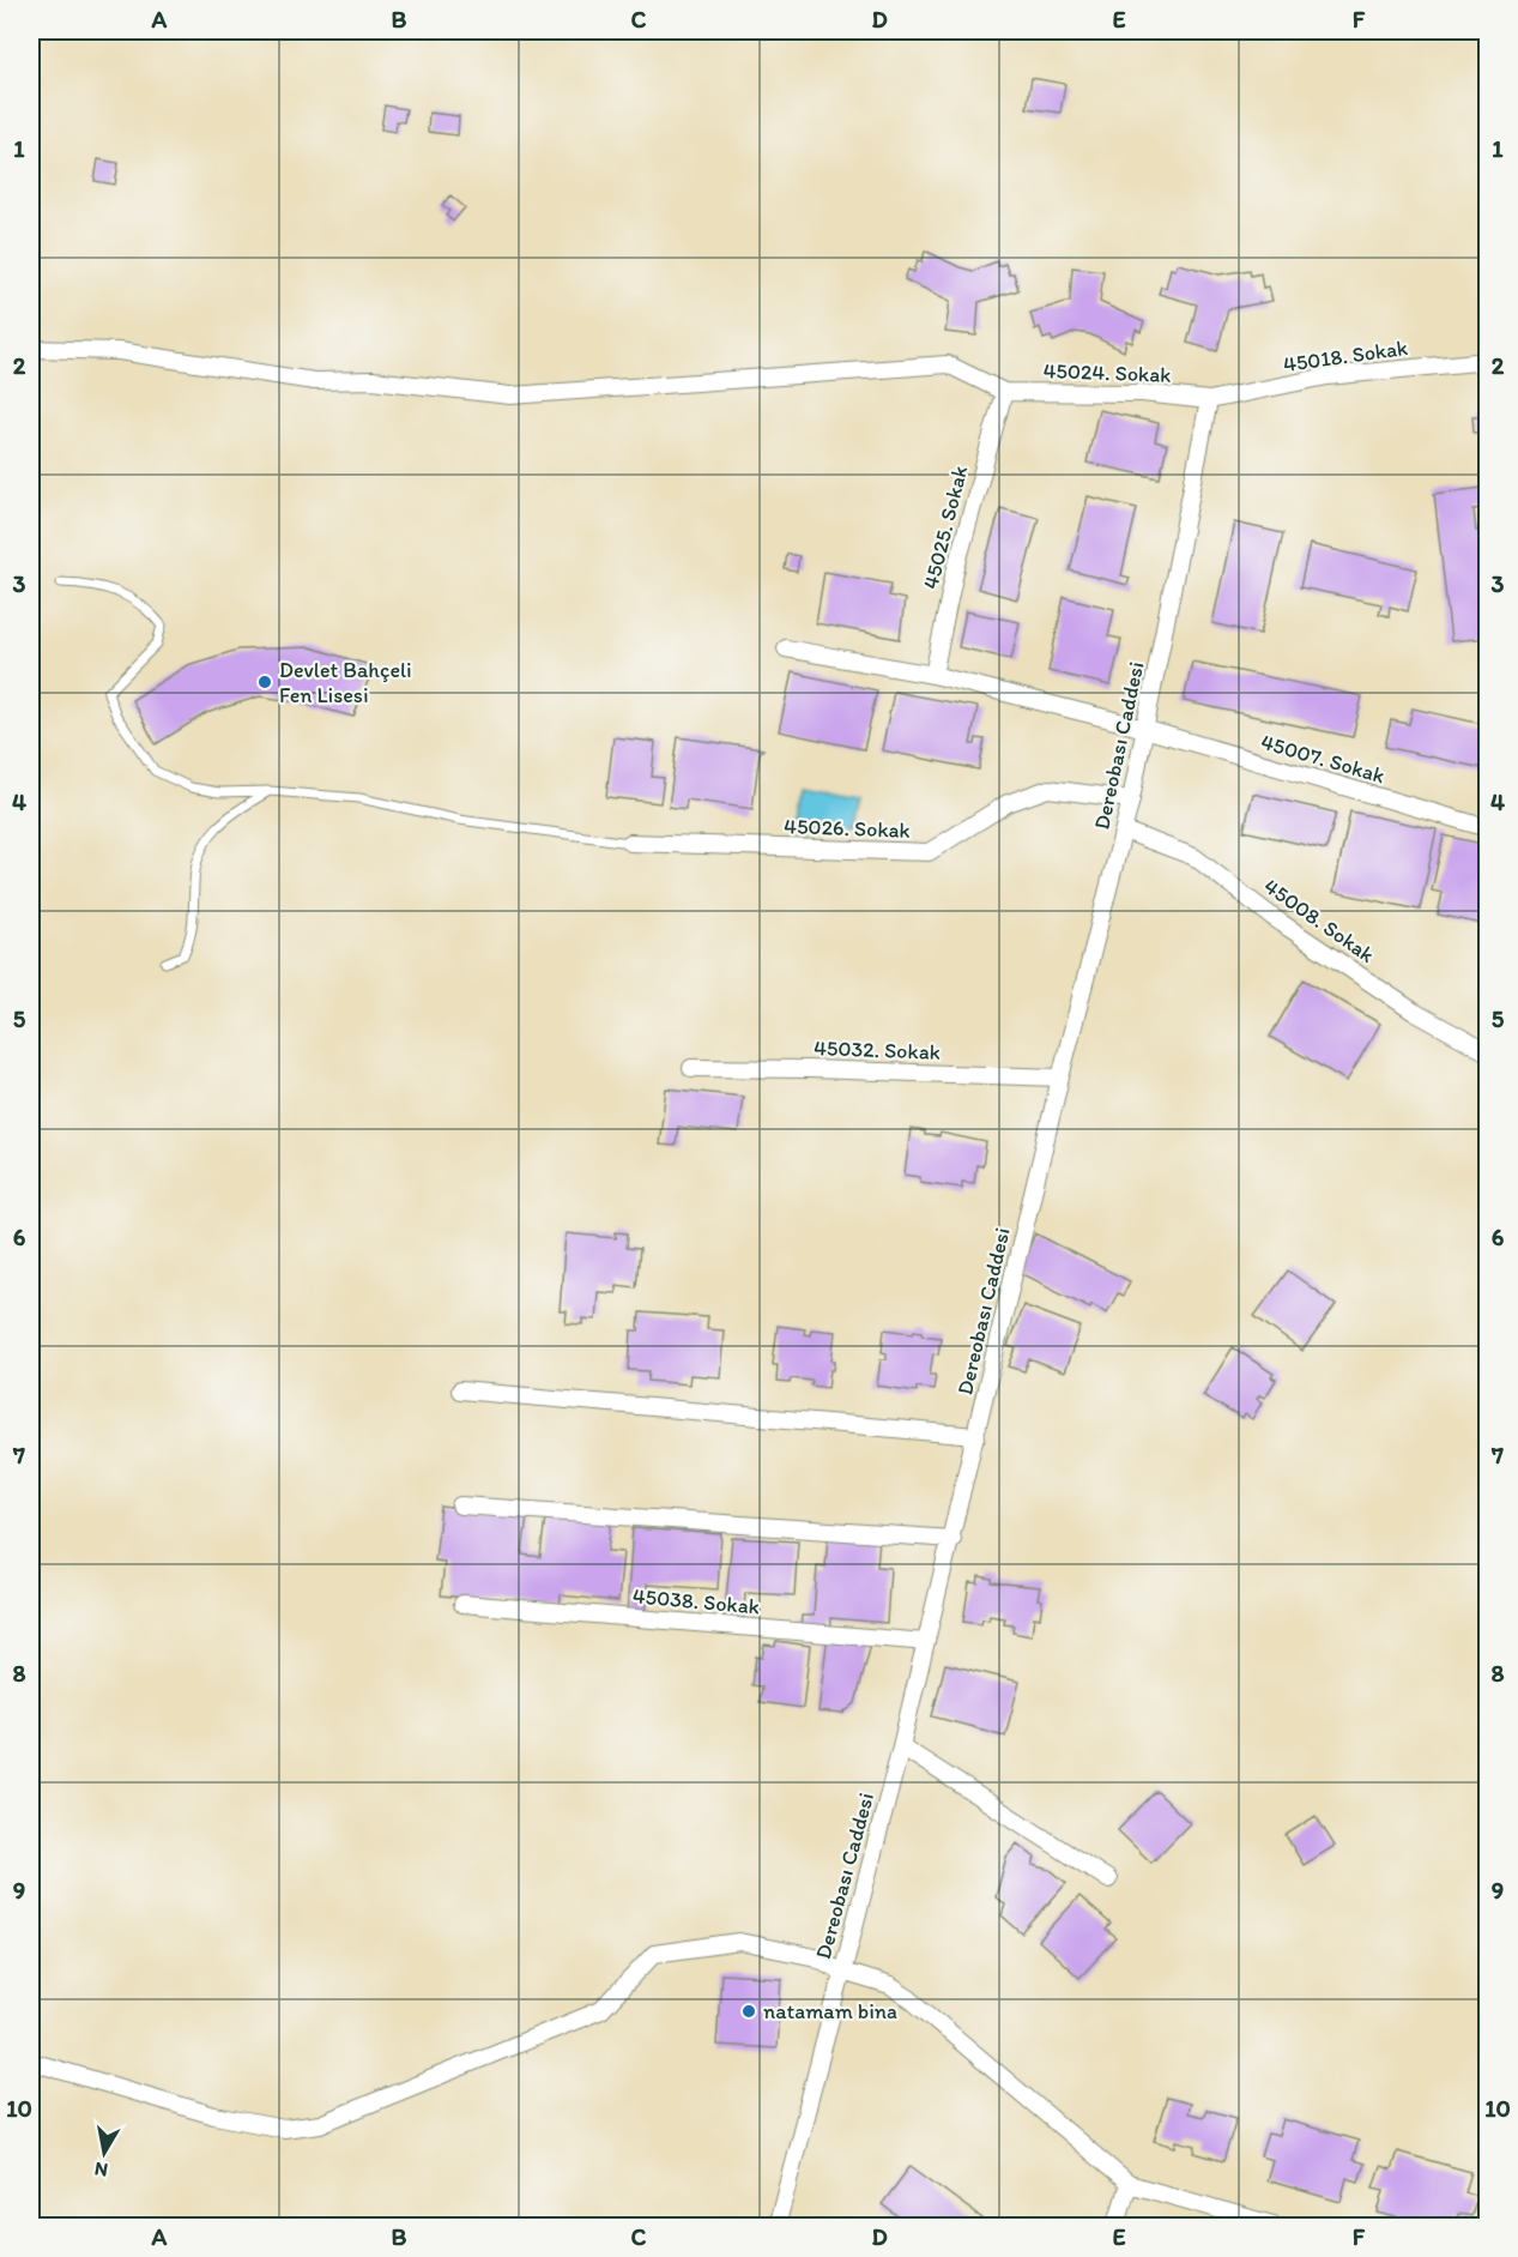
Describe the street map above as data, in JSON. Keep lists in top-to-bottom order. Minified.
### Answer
{"streets":{"street":["45018. Sokak","45024. Sokak","45025. Sokak","Dereobası Caddesi","45007. Sokak","45026. Sokak","45008. Sokak","45032. Sokak","45038. Sokak"]},"crossings":[["45018. Sokak","45024. Sokak"],["45018. Sokak","Dereobası Caddesi"],["45024. Sokak","45025. Sokak"],["45024. Sokak","Dereobası Caddesi"],["Dereobası Caddesi","45007. Sokak"],["Dereobası Caddesi","45026. Sokak"],["Dereobası Caddesi","45008. Sokak"],["Dereobası Caddesi","45032. Sokak"],["Dereobası Caddesi","45038. Sokak"]],"places":["Devlet Bahçeli Fen Lisesi","natamam bina"],"north":"bottom","grid":{"columns":["A","B","C","D","E","F"],"rows":["1","2","3","4","5","6","7","8","9","10"]}}
